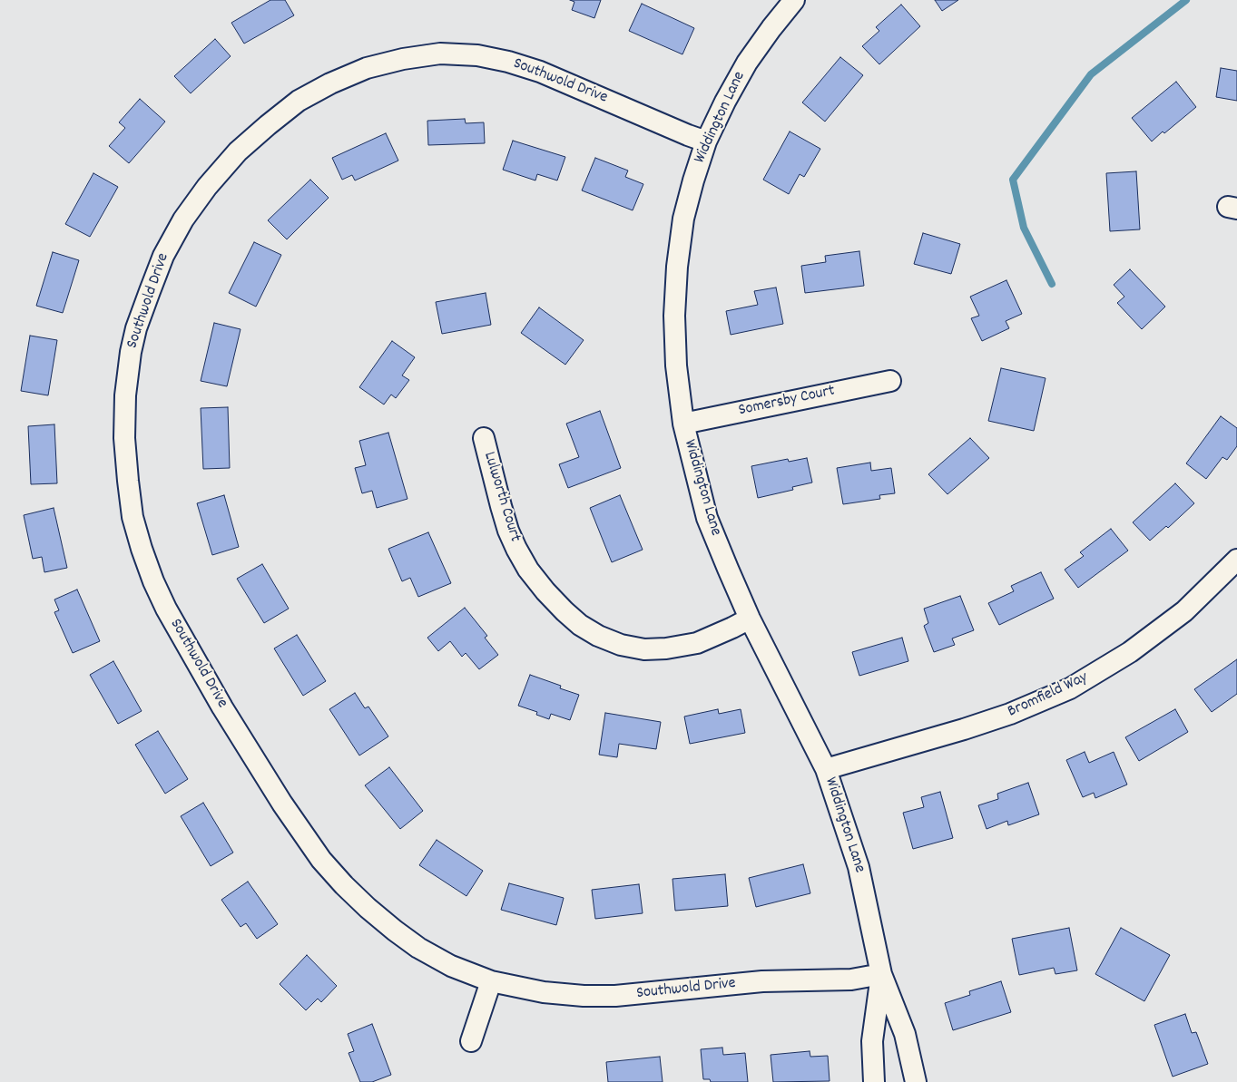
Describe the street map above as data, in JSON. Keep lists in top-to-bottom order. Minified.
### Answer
{"streets":{"street":["Southwold Drive","Widdington Lane","Somersby Court","Lulworth Court","Bromfield Way"]},"crossings":[["Southwold Drive","Widdington Lane"],["Widdington Lane","Somersby Court"],["Widdington Lane","Lulworth Court"],["Widdington Lane","Bromfield Way"]]}
